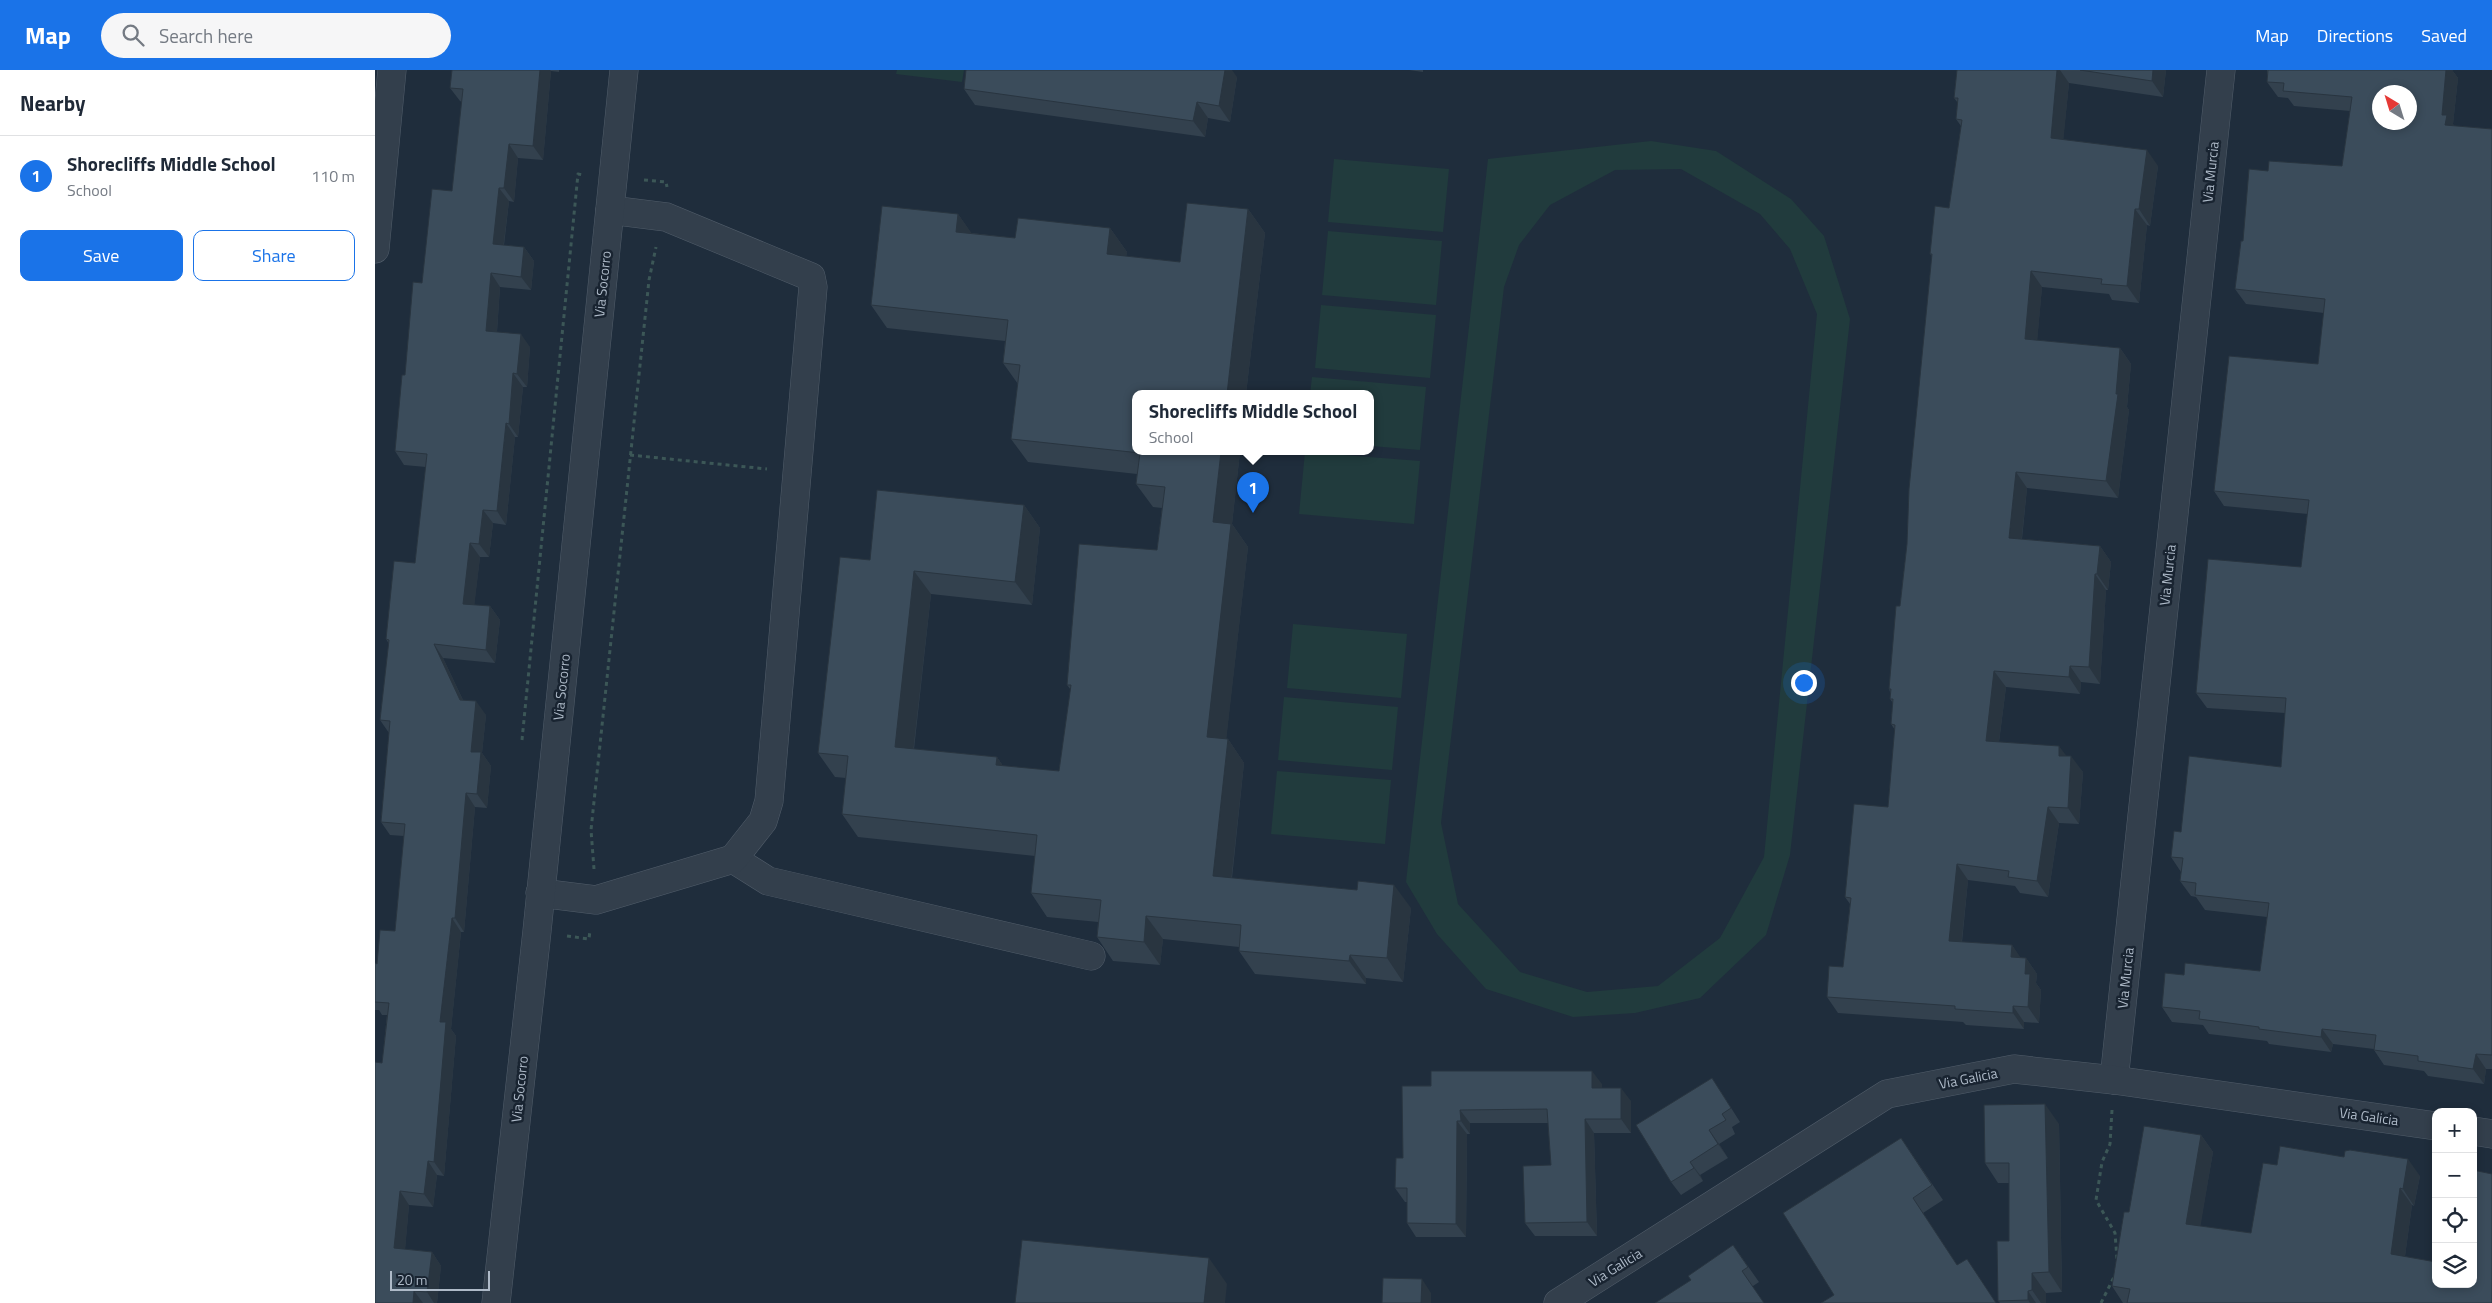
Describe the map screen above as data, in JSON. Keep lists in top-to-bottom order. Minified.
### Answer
{"streets":{"street":["Via Murcia","Via Socorro","Via Galicia"]},"crossings":[["Via Murcia","Via Galicia"]],"scale_bar":"20 m","north":"top left","page":{"header":"Map","search":"Search here","nav":["Map","Directions","Saved"],"heading":"Nearby","list":[{"mark":"1","name":"Shorecliffs Middle School","note":"School","value":"110 m"}],"buttons":["Save","Share"],"popup":["Shorecliffs Middle School","School"],"pins":"1","map_buttons":["+","−"],"scale":"20 m"}}
